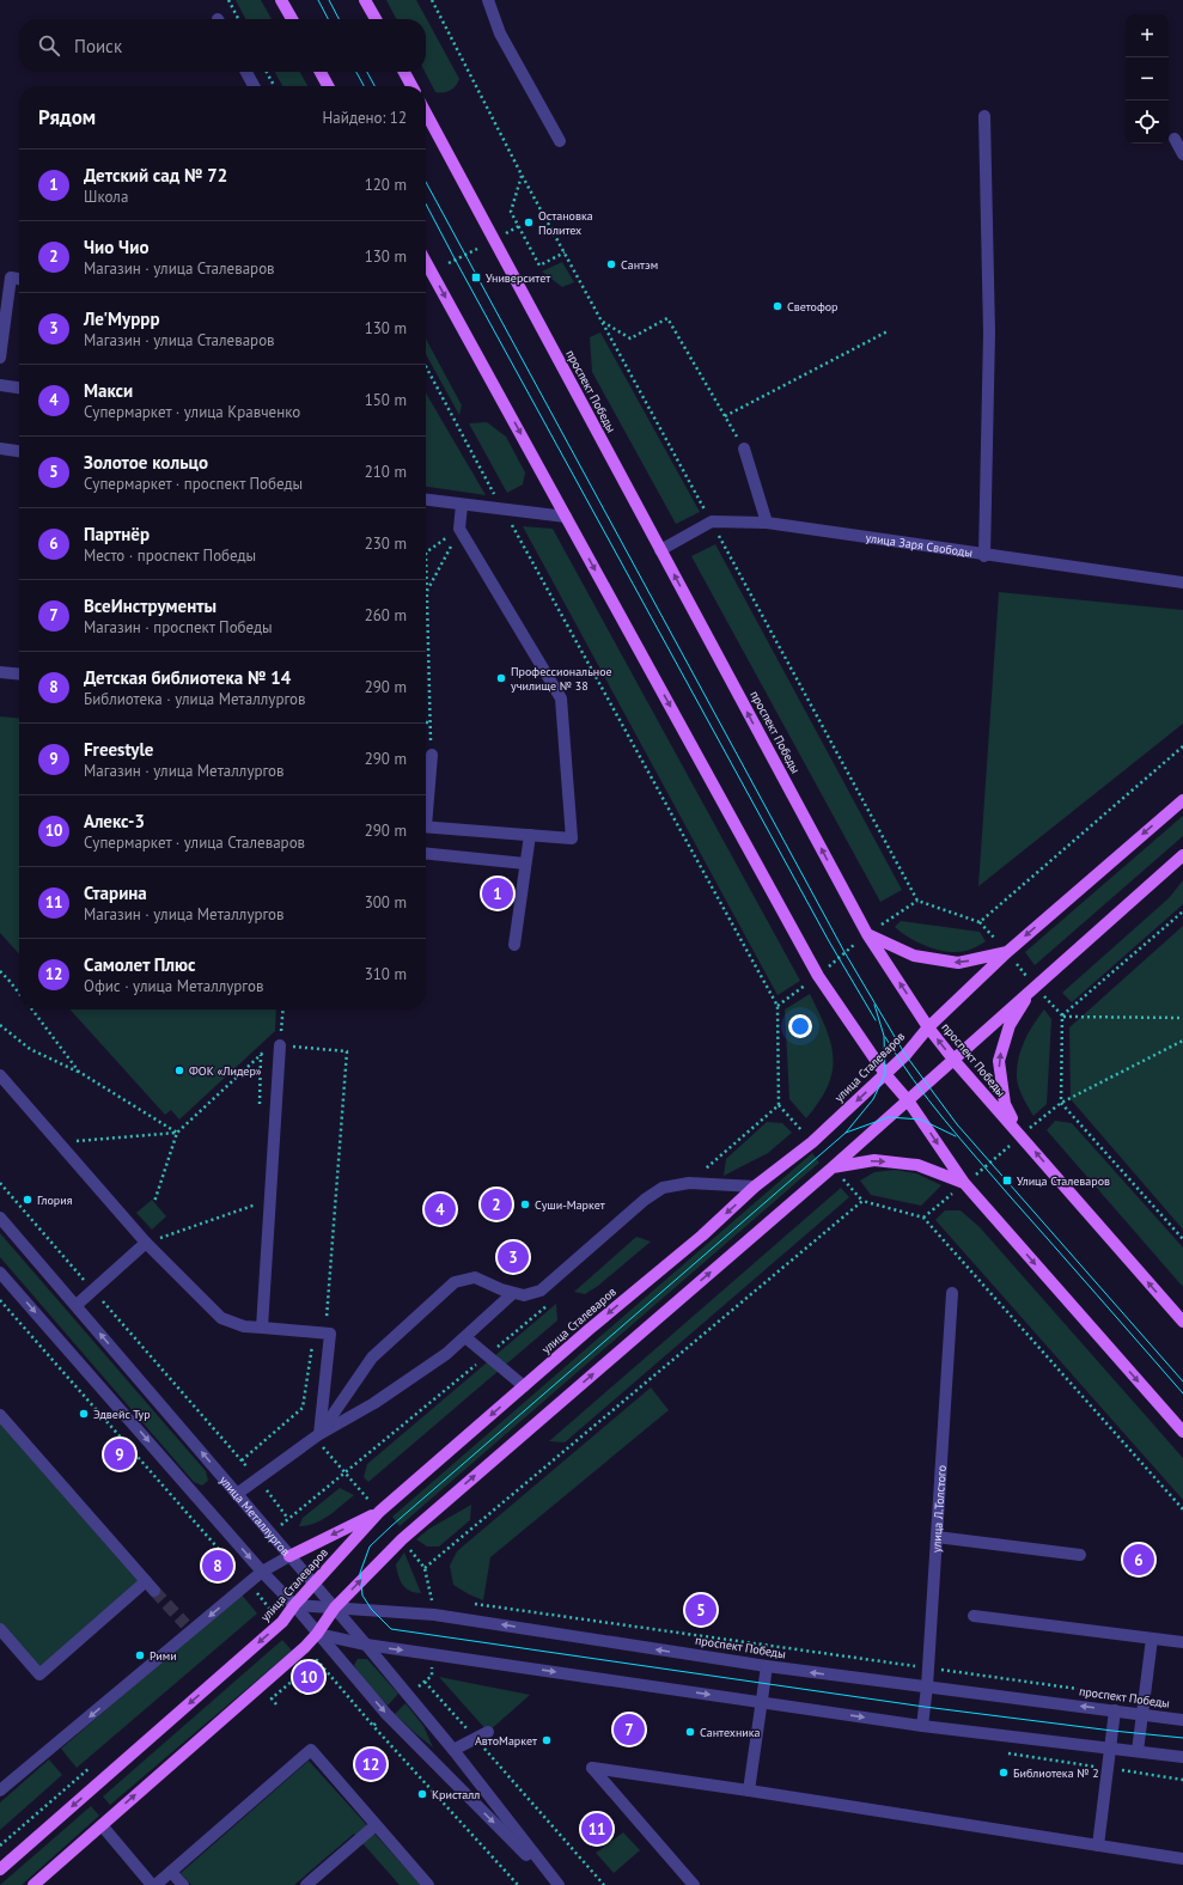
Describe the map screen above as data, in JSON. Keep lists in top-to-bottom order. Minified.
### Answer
{"streets":{"main road":["проспект Победы","улица Сталеваров"],"street":["улица Заря Свободы","улица Л.Толстого","улица Металлургов"]},"crossings":[["проспект Победы","улица Сталеваров"],["проспект Победы","улица Л.Толстого"],["проспект Победы","улица Металлургов"],["улица Сталеваров","улица Металлургов"]],"one_way":["проспект Победы"],"places":{"other":["Остановка Политех","Сантэм","Светофор","Профессиональное училище № 38","ФОК «Лидер»","Глория","Суши-Маркет","Эдвейс Тур","Рими","Сантехника","АвтоМаркет","Библиотека № 2","Кристалл"],"transit":["Университет","Улица Сталеваров"]},"page":{"map_buttons":["+","−"],"search":"Поиск","heading":["Рядом","Найдено: 12"],"list":[{"mark":"1","name":"Детский сад № 72","note":"Школа","value":"120 m"},{"mark":"2","name":"Чио Чио","note":"Магазин · улица Сталеваров","value":"130 m"},{"mark":"3","name":"Ле'Муррр","note":"Магазин · улица Сталеваров","value":"130 m"},{"mark":"4","name":"Макси","note":"Супермаркет · улица Кравченко","value":"150 m"},{"mark":"5","name":"Золотое кольцо","note":"Супермаркет · проспект Победы","value":"210 m"},{"mark":"6","name":"Партнёр","note":"Место · проспект Победы","value":"230 m"},{"mark":"7","name":"ВсеИнструменты","note":"Магазин · проспект Победы","value":"260 m"},{"mark":"8","name":"Детская библиотека № 14","note":"Библиотека · улица Металлургов","value":"290 m"},{"mark":"9","name":"Freestyle","note":"Магазин · улица Металлургов","value":"290 m"},{"mark":"10","name":"Алекс-3","note":"Супермаркет · улица Сталеваров","value":"290 m"},{"mark":"11","name":"Старина","note":"Магазин · улица Металлургов","value":"300 m"},{"mark":"12","name":"Самолет Плюс","note":"Офис · улица Металлургов","value":"310 m"}],"pins":["1","2","4","3","9","6","8","5","10","7","12","11"]}}
